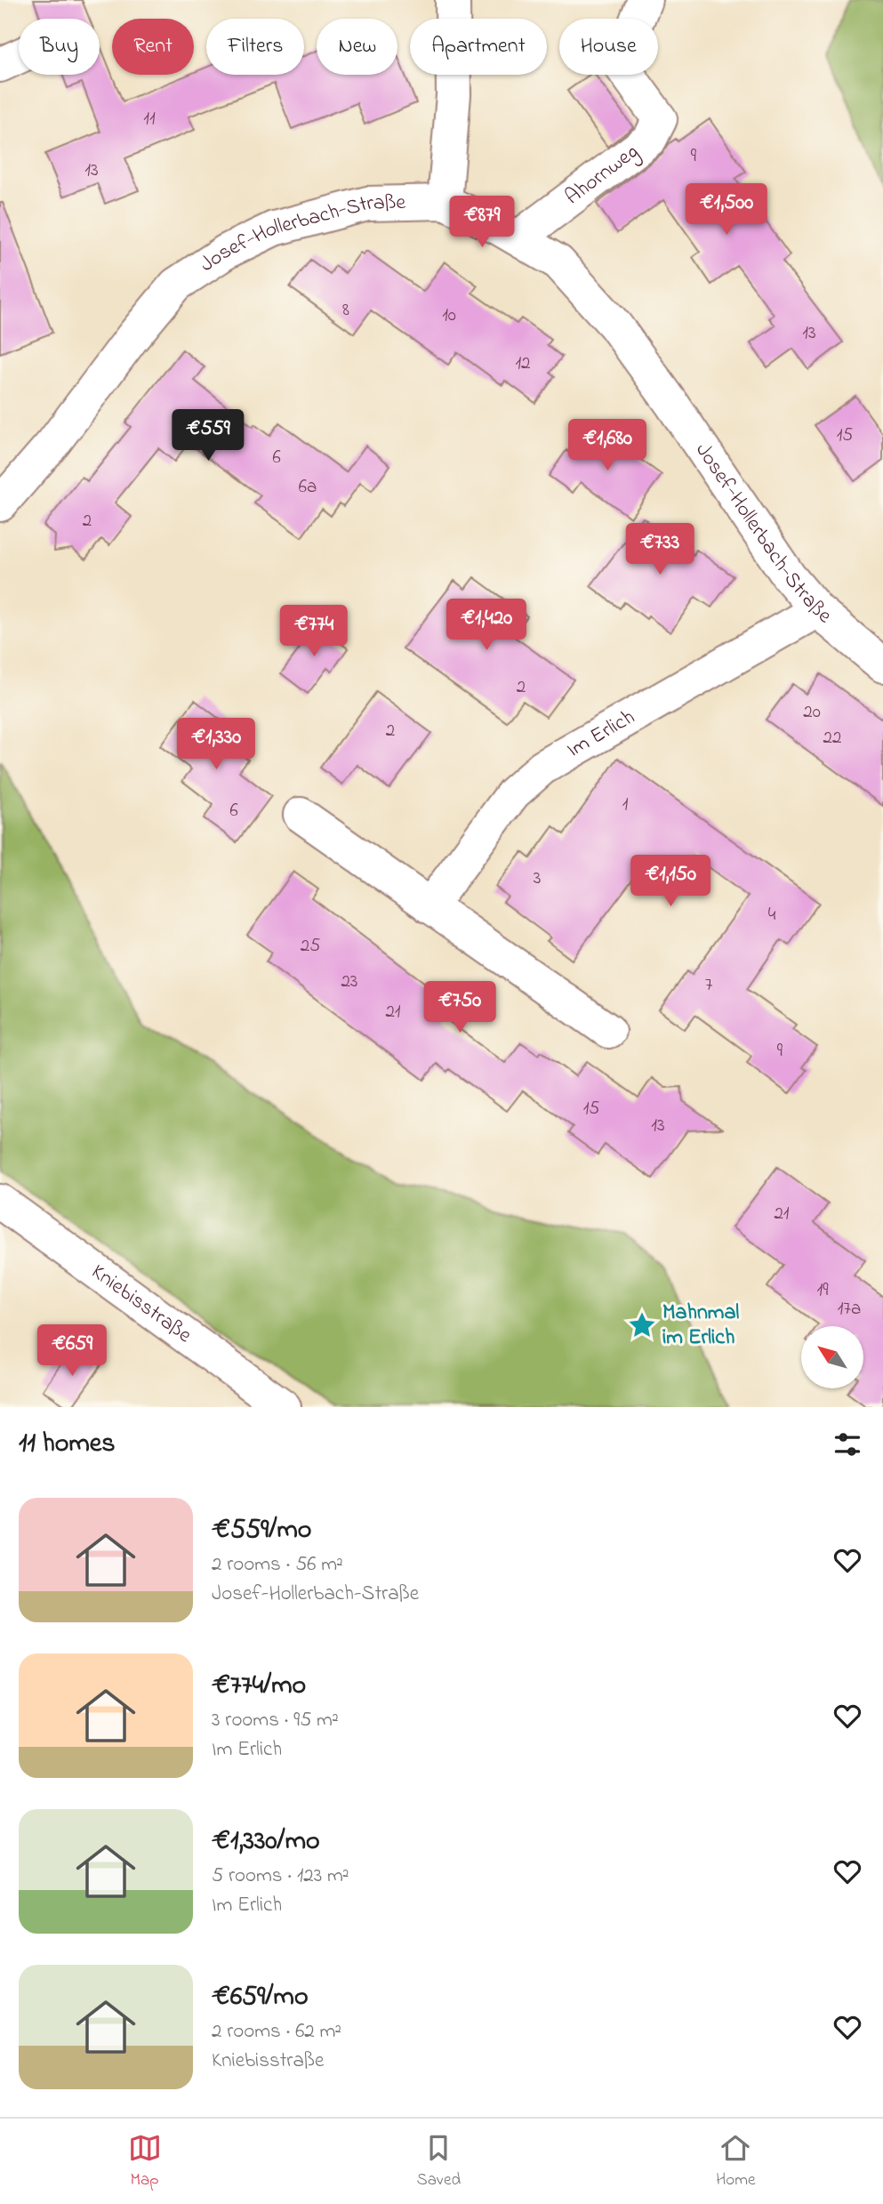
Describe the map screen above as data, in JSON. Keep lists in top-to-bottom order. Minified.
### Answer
{"streets":{"street":["Ahornweg","Josef-Hollerbach-Straße","Im Erlich","Kniebisstraße"]},"crossings":[["Ahornweg","Josef-Hollerbach-Straße"],["Josef-Hollerbach-Straße","Im Erlich"]],"places":{"place":["Mahnmal im Erlich"]},"house_numbers":["11","9","13","8","10","13","12","15","6","6a","2","2","20","2","22","1","6","3","4","25","23","7","21","9","15","13","21","19","17a"],"north":"top left","page":{"chip":["Buy","Rent","Filters","New","Apartment","House"],"price":["€1,500","€879","€559","€1,680","€733","€1,420","€774","€1,330","€1,150","€750","€659"],"heading":"11 homes","list":[{"name":"€559/mo","note":"2 rooms · 56 m² · Josef-Hollerbach-Straße"},{"name":"€774/mo","note":"3 rooms · 95 m² · Im Erlich"},{"name":"€1,330/mo","note":"5 rooms · 123 m² · Im Erlich"},{"name":"€659/mo","note":"2 rooms · 62 m² · Kniebisstraße"}],"tabs":["Map","Saved","Home"]}}
